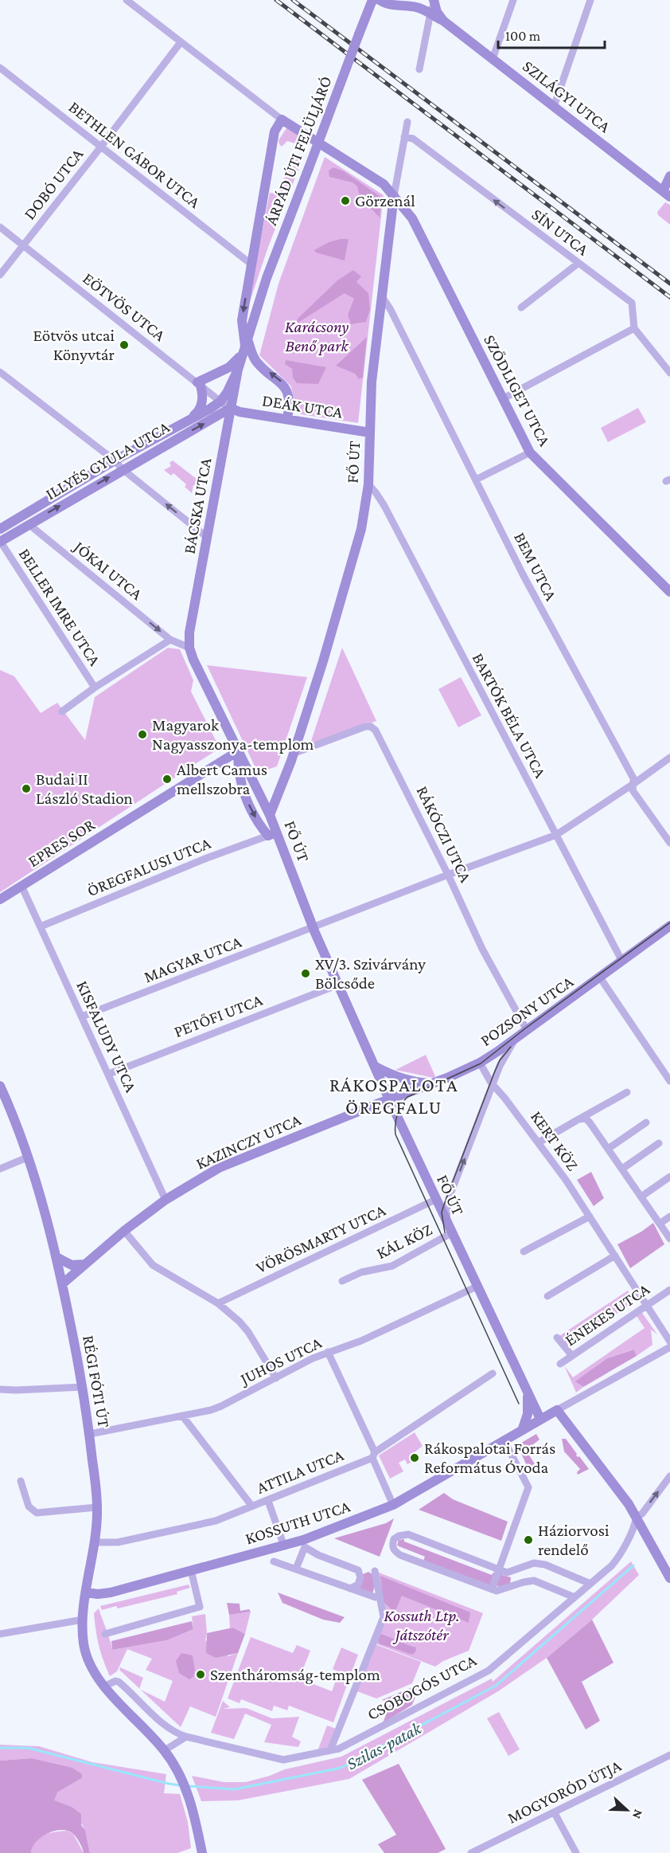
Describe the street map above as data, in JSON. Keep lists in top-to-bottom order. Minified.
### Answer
{"streets":{"street":["SZILÁGYI UTCA","ÁRPÁD ÚTI FELÜLJÁRÓ","BETHLEN GÁBOR UTCA","DOBÓ UTCA","SÍN UTCA","EÖTVÖS UTCA","SZŐDLIGET UTCA","DEÁK UTCA","ILLYÉS GYULA UTCA","FŐ ÚT","BÁCSKA UTCA","BEM UTCA","JÓKAI UTCA","BELLER IMRE UTCA","BARTÓK BÉLA UTCA","RÁKÓCZI UTCA","EPRES SOR","ÖREGFALUSI UTCA","MAGYAR UTCA","POZSONY UTCA","PETŐFI UTCA","KISFALUDY UTCA","KERT KÖZ","KAZINCZY UTCA","VÖRÖSMARTY UTCA","KÁL KÖZ","ÉNEKES UTCA","JUHOS UTCA","RÉGI FÓTI ÚT","ATTILA UTCA","KOSSUTH UTCA","CSOBOGÓS UTCA","MOGYORÓD ÚTJA"]},"crossings":[["ÁRPÁD ÚTI FELÜLJÁRÓ","BÁCSKA UTCA"],["BETHLEN GÁBOR UTCA","DOBÓ UTCA"],["BETHLEN GÁBOR UTCA","BÁCSKA UTCA"],["DOBÓ UTCA","EÖTVÖS UTCA"],["SÍN UTCA","FŐ ÚT"],["EÖTVÖS UTCA","DEÁK UTCA"],["EÖTVÖS UTCA","ILLYÉS GYULA UTCA"],["EÖTVÖS UTCA","BÁCSKA UTCA"],["SZŐDLIGET UTCA","FŐ ÚT"],["SZŐDLIGET UTCA","BÁCSKA UTCA"],["DEÁK UTCA","ILLYÉS GYULA UTCA"],["DEÁK UTCA","FŐ ÚT"],["DEÁK UTCA","BÁCSKA UTCA"],["ILLYÉS GYULA UTCA","BÁCSKA UTCA"],["ILLYÉS GYULA UTCA","JÓKAI UTCA"],["ILLYÉS GYULA UTCA","BELLER IMRE UTCA"],["FŐ ÚT","BEM UTCA"],["FŐ ÚT","BARTÓK BÉLA UTCA"],["FŐ ÚT","RÁKÓCZI UTCA"],["FŐ ÚT","ÖREGFALUSI UTCA"],["FŐ ÚT","MAGYAR UTCA"],["FŐ ÚT","POZSONY UTCA"],["FŐ ÚT","PETŐFI UTCA"],["FŐ ÚT","KAZINCZY UTCA"],["FŐ ÚT","VÖRÖSMARTY UTCA"],["FŐ ÚT","KÁL KÖZ"],["FŐ ÚT","JUHOS UTCA"],["FŐ ÚT","KOSSUTH UTCA"],["BÁCSKA UTCA","JÓKAI UTCA"],["BEM UTCA","MAGYAR UTCA"],["BARTÓK BÉLA UTCA","MAGYAR UTCA"],["BARTÓK BÉLA UTCA","POZSONY UTCA"],["RÁKÓCZI UTCA","MAGYAR UTCA"],["RÁKÓCZI UTCA","POZSONY UTCA"],["EPRES SOR","KISFALUDY UTCA"],["ÖREGFALUSI UTCA","KISFALUDY UTCA"],["MAGYAR UTCA","KISFALUDY UTCA"],["POZSONY UTCA","KERT KÖZ"],["POZSONY UTCA","KAZINCZY UTCA"],["PETŐFI UTCA","KISFALUDY UTCA"],["KISFALUDY UTCA","KAZINCZY UTCA"],["KERT KÖZ","ÉNEKES UTCA"],["KAZINCZY UTCA","RÉGI FÓTI ÚT"],["JUHOS UTCA","RÉGI FÓTI ÚT"],["RÉGI FÓTI ÚT","ATTILA UTCA"],["RÉGI FÓTI ÚT","KOSSUTH UTCA"]],"one_way":["SÍN UTCA","JÓKAI UTCA"],"districts":["RÁKOSPALOTA ÖREGFALU"],"water":["Szilas-patak"],"parks":["Karácsony Benő park","Kossuth Ltp. Játszótér"],"places":["Görzenál","Eötvös utcai Könyvtár","Magyarok Nagyasszonya-templom","Albert Camus mellszobra","Budai II László Stadion","XV/3. Szivárvány Bölcsőde","Rákospalotai Forrás Református Óvoda","Háziorvosi rendelő","Szentháromság-templom"],"scale_bar":"100 m","north":"right"}
